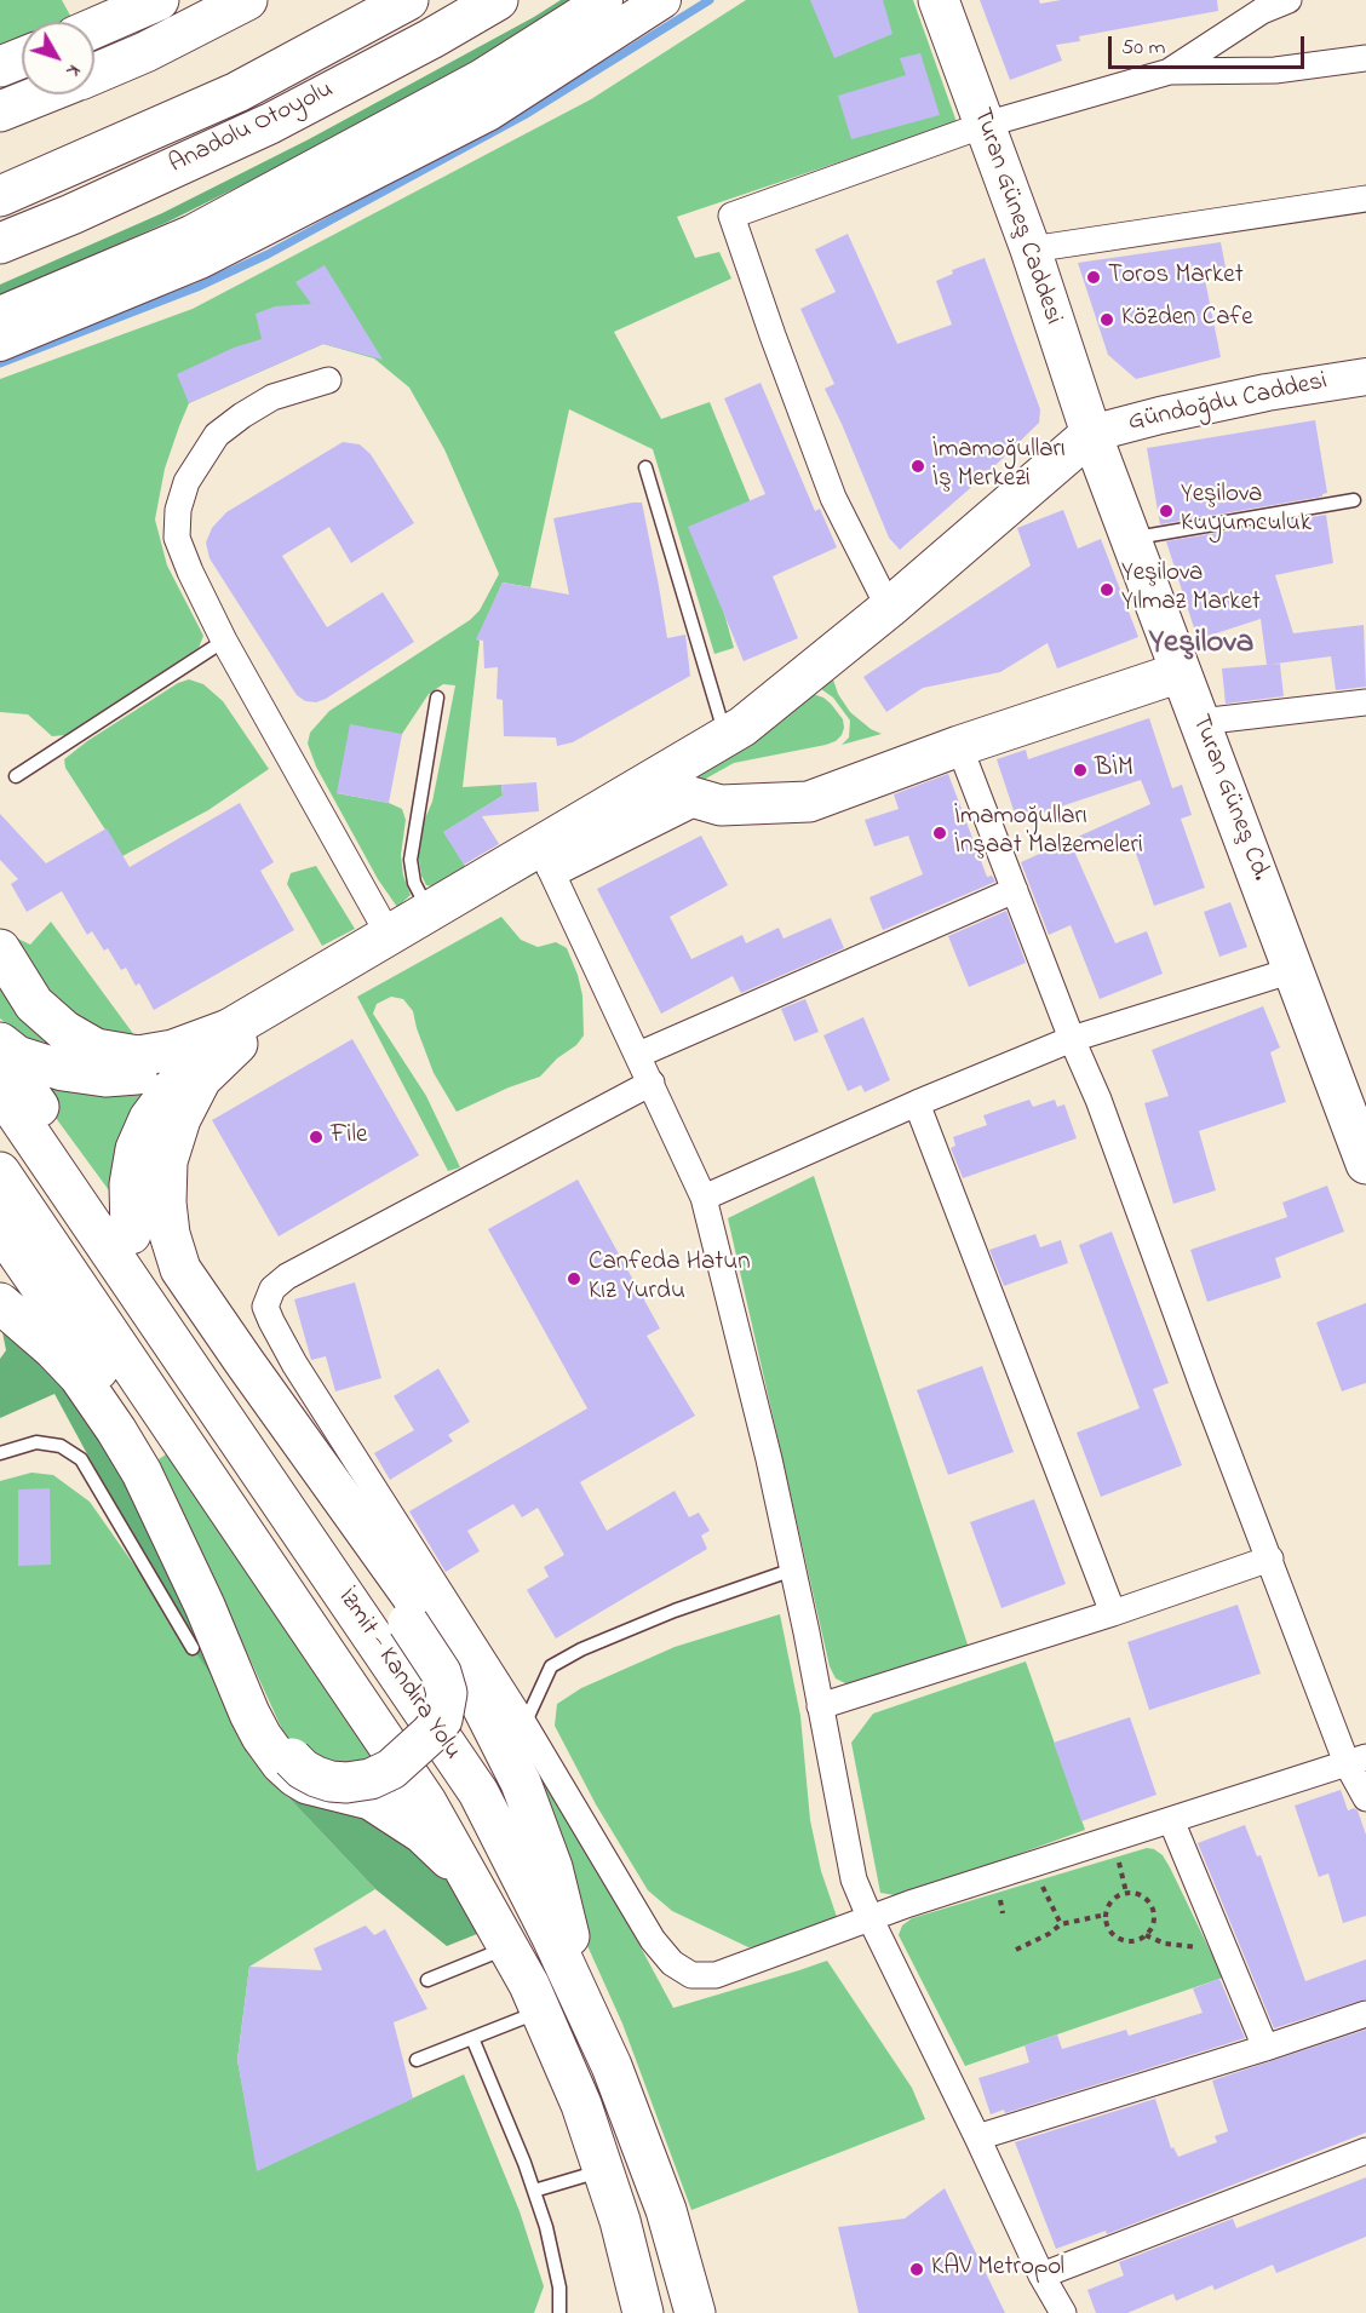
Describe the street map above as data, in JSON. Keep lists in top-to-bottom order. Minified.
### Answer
{"streets":{"main road":["Anadolu Otoyolu","Turan Güneş Caddesi","Turan Güneş Cd.","İzmit - Kandıra Yolu"],"street":["Gündoğdu Caddesi"]},"crossings":[["Turan Güneş Caddesi","Gündoğdu Caddesi"],["Turan Güneş Caddesi","Turan Güneş Cd."],["Gündoğdu Caddesi","Turan Güneş Cd."]],"districts":["Yeşilova"],"places":["Toros Market","Közden Cafe","İmamoğulları İş Merkezi","Yeşilova Kuyumculuk","Yeşilova Yılmaz Market","BİM","İmamoğulları İnşaat Malzemeleri","File","Canfeda Hatun Kız Yurdu","KAV Metropol"],"scale_bar":"50 m","north":"bottom right"}
